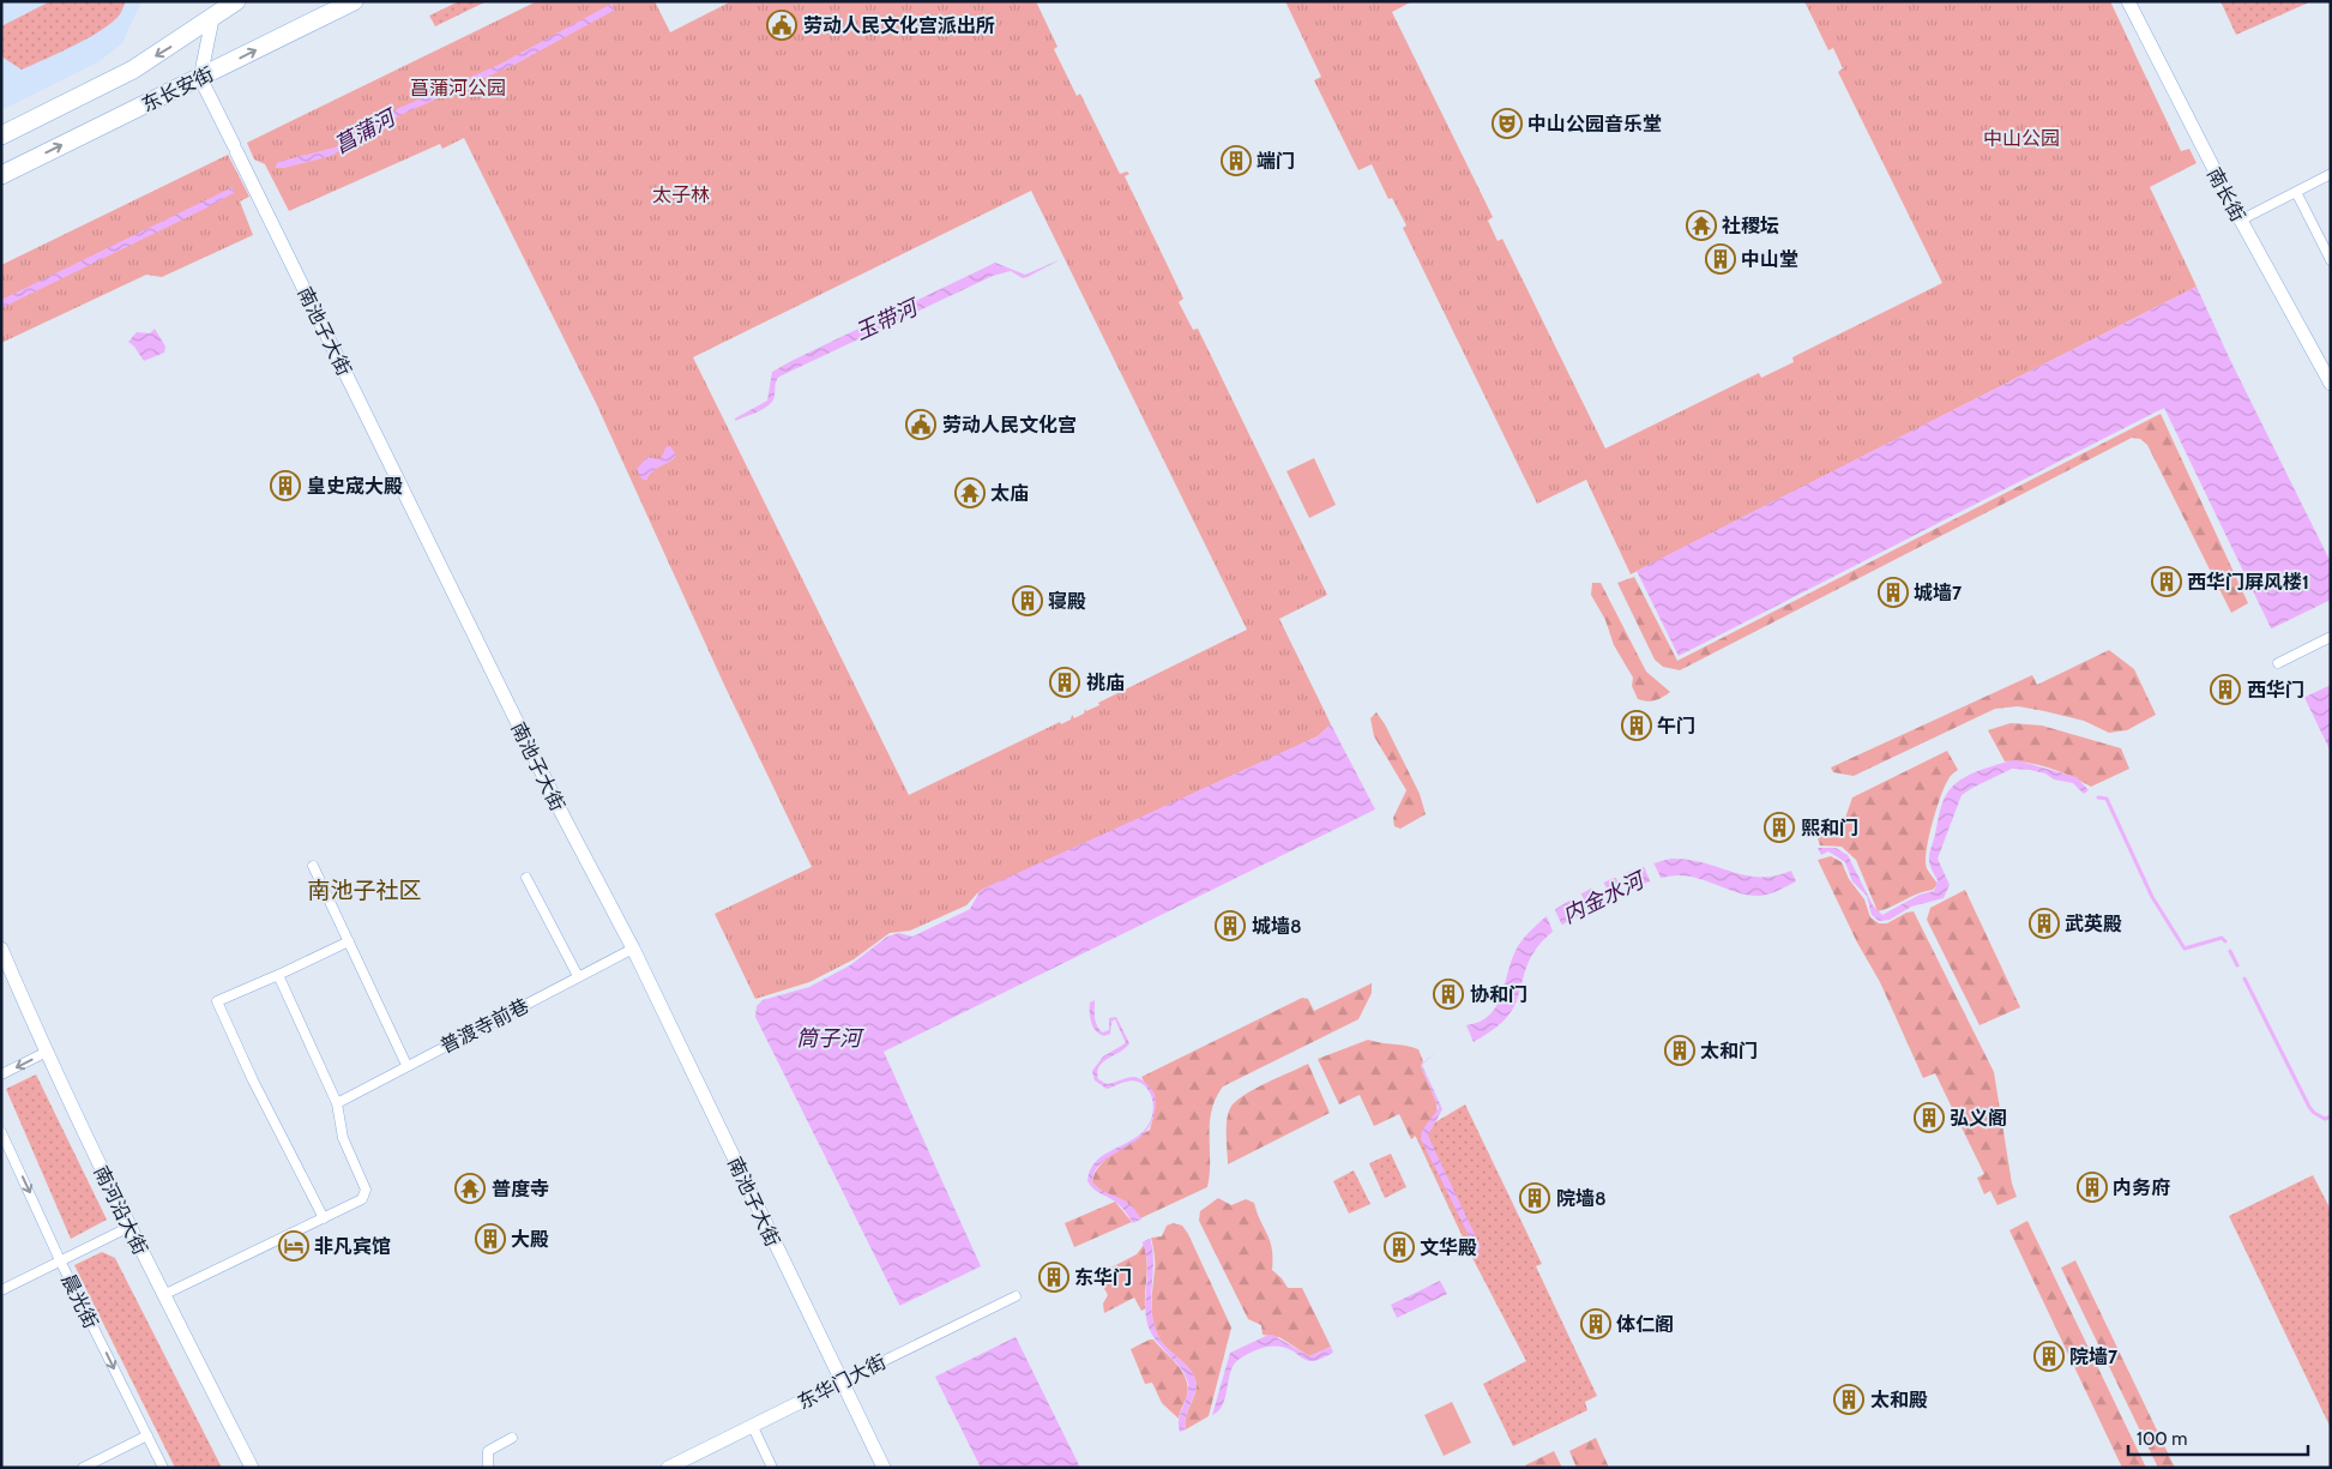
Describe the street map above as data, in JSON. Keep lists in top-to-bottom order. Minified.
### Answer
{"streets":{"highway":["东长安街"],"street":["南长街","南池子大街","普渡寺前巷","南河沿大街","晨光街","东华门大街"]},"crossings":[["东长安街","南池子大街"],["南池子大街","普渡寺前巷"],["南池子大街","东华门大街"]],"one_way":["晨光街"],"districts":["南池子社区"],"water":["菖蒲河","玉带河","内金水河","筒子河"],"parks":["菖蒲河公园","中山公园","太子林"],"places":{"public building":["劳动人民文化宫派出所","劳动人民文化宫"],"theatre":["中山公园音乐堂"],"building":["端门","中山堂","皇史宬大殿","西华门屏风楼1","城墙7","寝殿","祧庙","西华门","午门","熙和门","武英殿","城墙8","协和门","太和门","弘义阁","内务府","院墙8","大殿","文华殿","东华门","体仁阁","院墙7","太和殿"],"temple":["社稷坛","太庙","普度寺"],"hotel":["非凡宾馆"]},"scale_bar":"100 m"}
